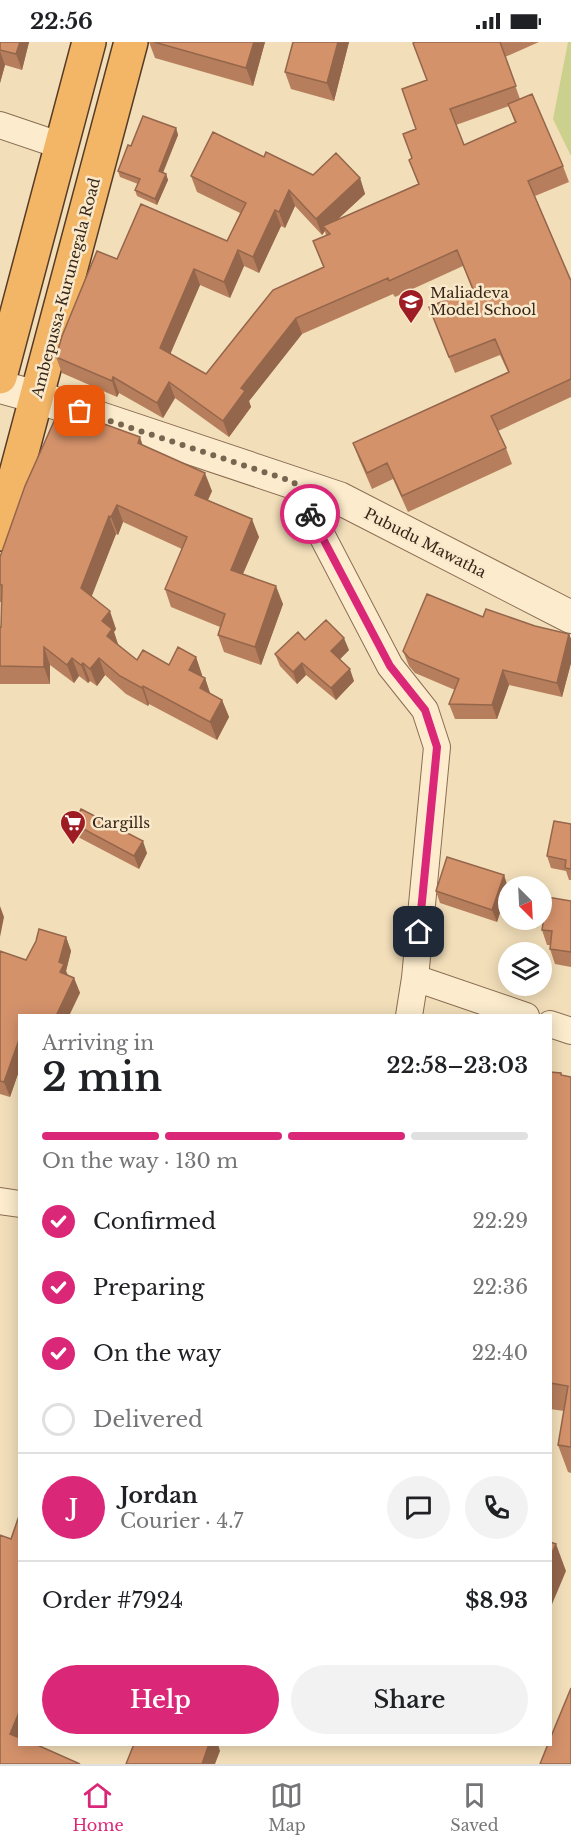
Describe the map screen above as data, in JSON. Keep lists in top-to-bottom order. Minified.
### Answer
{"streets":{"highway":["Ambepussa-Kurunegala Road"],"street":["Pubudu Mawatha"]},"crossings":[["Ambepussa-Kurunegala Road","Pubudu Mawatha"]],"places":{"school or university":["Maliadeva Model School"],"supermarket":["Cargills"]},"north":"bottom right","page":{"status":"22:56","heading":["2 min","Arriving in","22:58–23:03"],"panel":["Jordan","Courier · 4.7","Order #7924","$8.93"],"bar":"On the way · 130 m","list":[["Confirmed","22:29"],["Preparing","22:36"],["On the way","22:40"],"Delivered"],"round":"J","buttons":["Help","Share"],"tabs":["Home","Map","Saved"]}}
